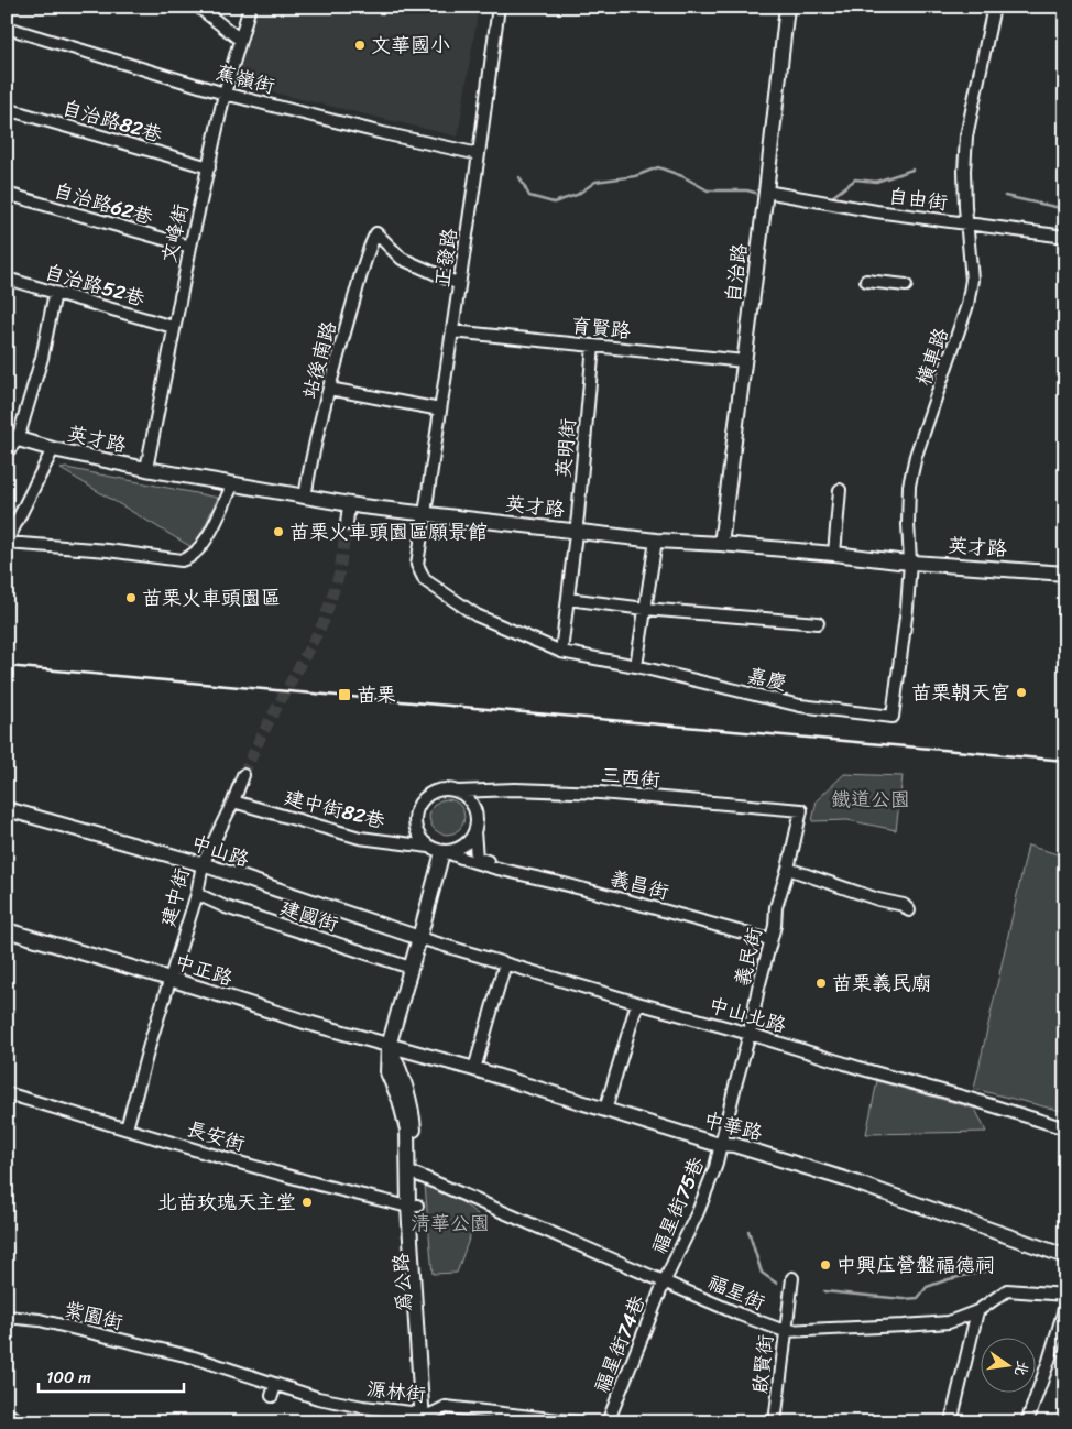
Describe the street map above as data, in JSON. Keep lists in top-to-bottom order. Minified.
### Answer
{"streets":{"street":["蕉嶺街","自治路82巷","自由街","自治路62巷","文峰街","正發路","自治路","自治路52巷","育賢路","橫車路","站後南路","英才路","英明街","嘉慶","三西街","建中街82巷","中山路","義昌街","建中街","建國街","義民街","中正路","中山北路","中華路","長安街","福星街75巷","為公路","福星街","紫園街","福星街74巷","啟賢街","源林街"]},"crossings":[["蕉嶺街","文峰街"],["蕉嶺街","正發路"],["自治路82巷","文峰街"],["自由街","自治路"],["自由街","橫車路"],["自治路62巷","文峰街"],["文峰街","自治路52巷"],["文峰街","英才路"],["正發路","育賢路"],["正發路","站後南路"],["正發路","英才路"],["正發路","英明街"],["正發路","嘉慶"],["自治路","育賢路"],["自治路","英才路"],["育賢路","英明街"],["橫車路","英才路"],["橫車路","嘉慶"],["站後南路","英才路"],["英才路","英明街"],["英明街","嘉慶"],["三西街","建中街82巷"],["三西街","義民街"],["建中街82巷","義昌街"],["建中街82巷","建中街"],["中山路","建中街"],["中山路","中山北路"],["義昌街","義民街"],["建中街","建國街"],["建中街","中正路"],["建中街","長安街"],["義民街","中山北路"],["義民街","中華路"],["義民街","福星街75巷"],["中正路","中華路"],["中正路","為公路"],["中華路","福星街75巷"],["中華路","為公路"],["長安街","為公路"],["福星街75巷","福星街"],["福星街75巷","福星街74巷"],["為公路","福星街"],["為公路","源林街"],["福星街","福星街74巷"],["福星街","啟賢街"],["紫園街","源林街"]],"parks":["鐵道公園","清華公園"],"places":{"other":["文華國小","苗栗火車頭園區願景館","苗栗火車頭園區","苗栗朝天宮","苗栗義民廟","北苗玫瑰天主堂","中興庒營盤福德祠"],"transit":["苗栗"]},"scale_bar":"100 m","north":"right"}
